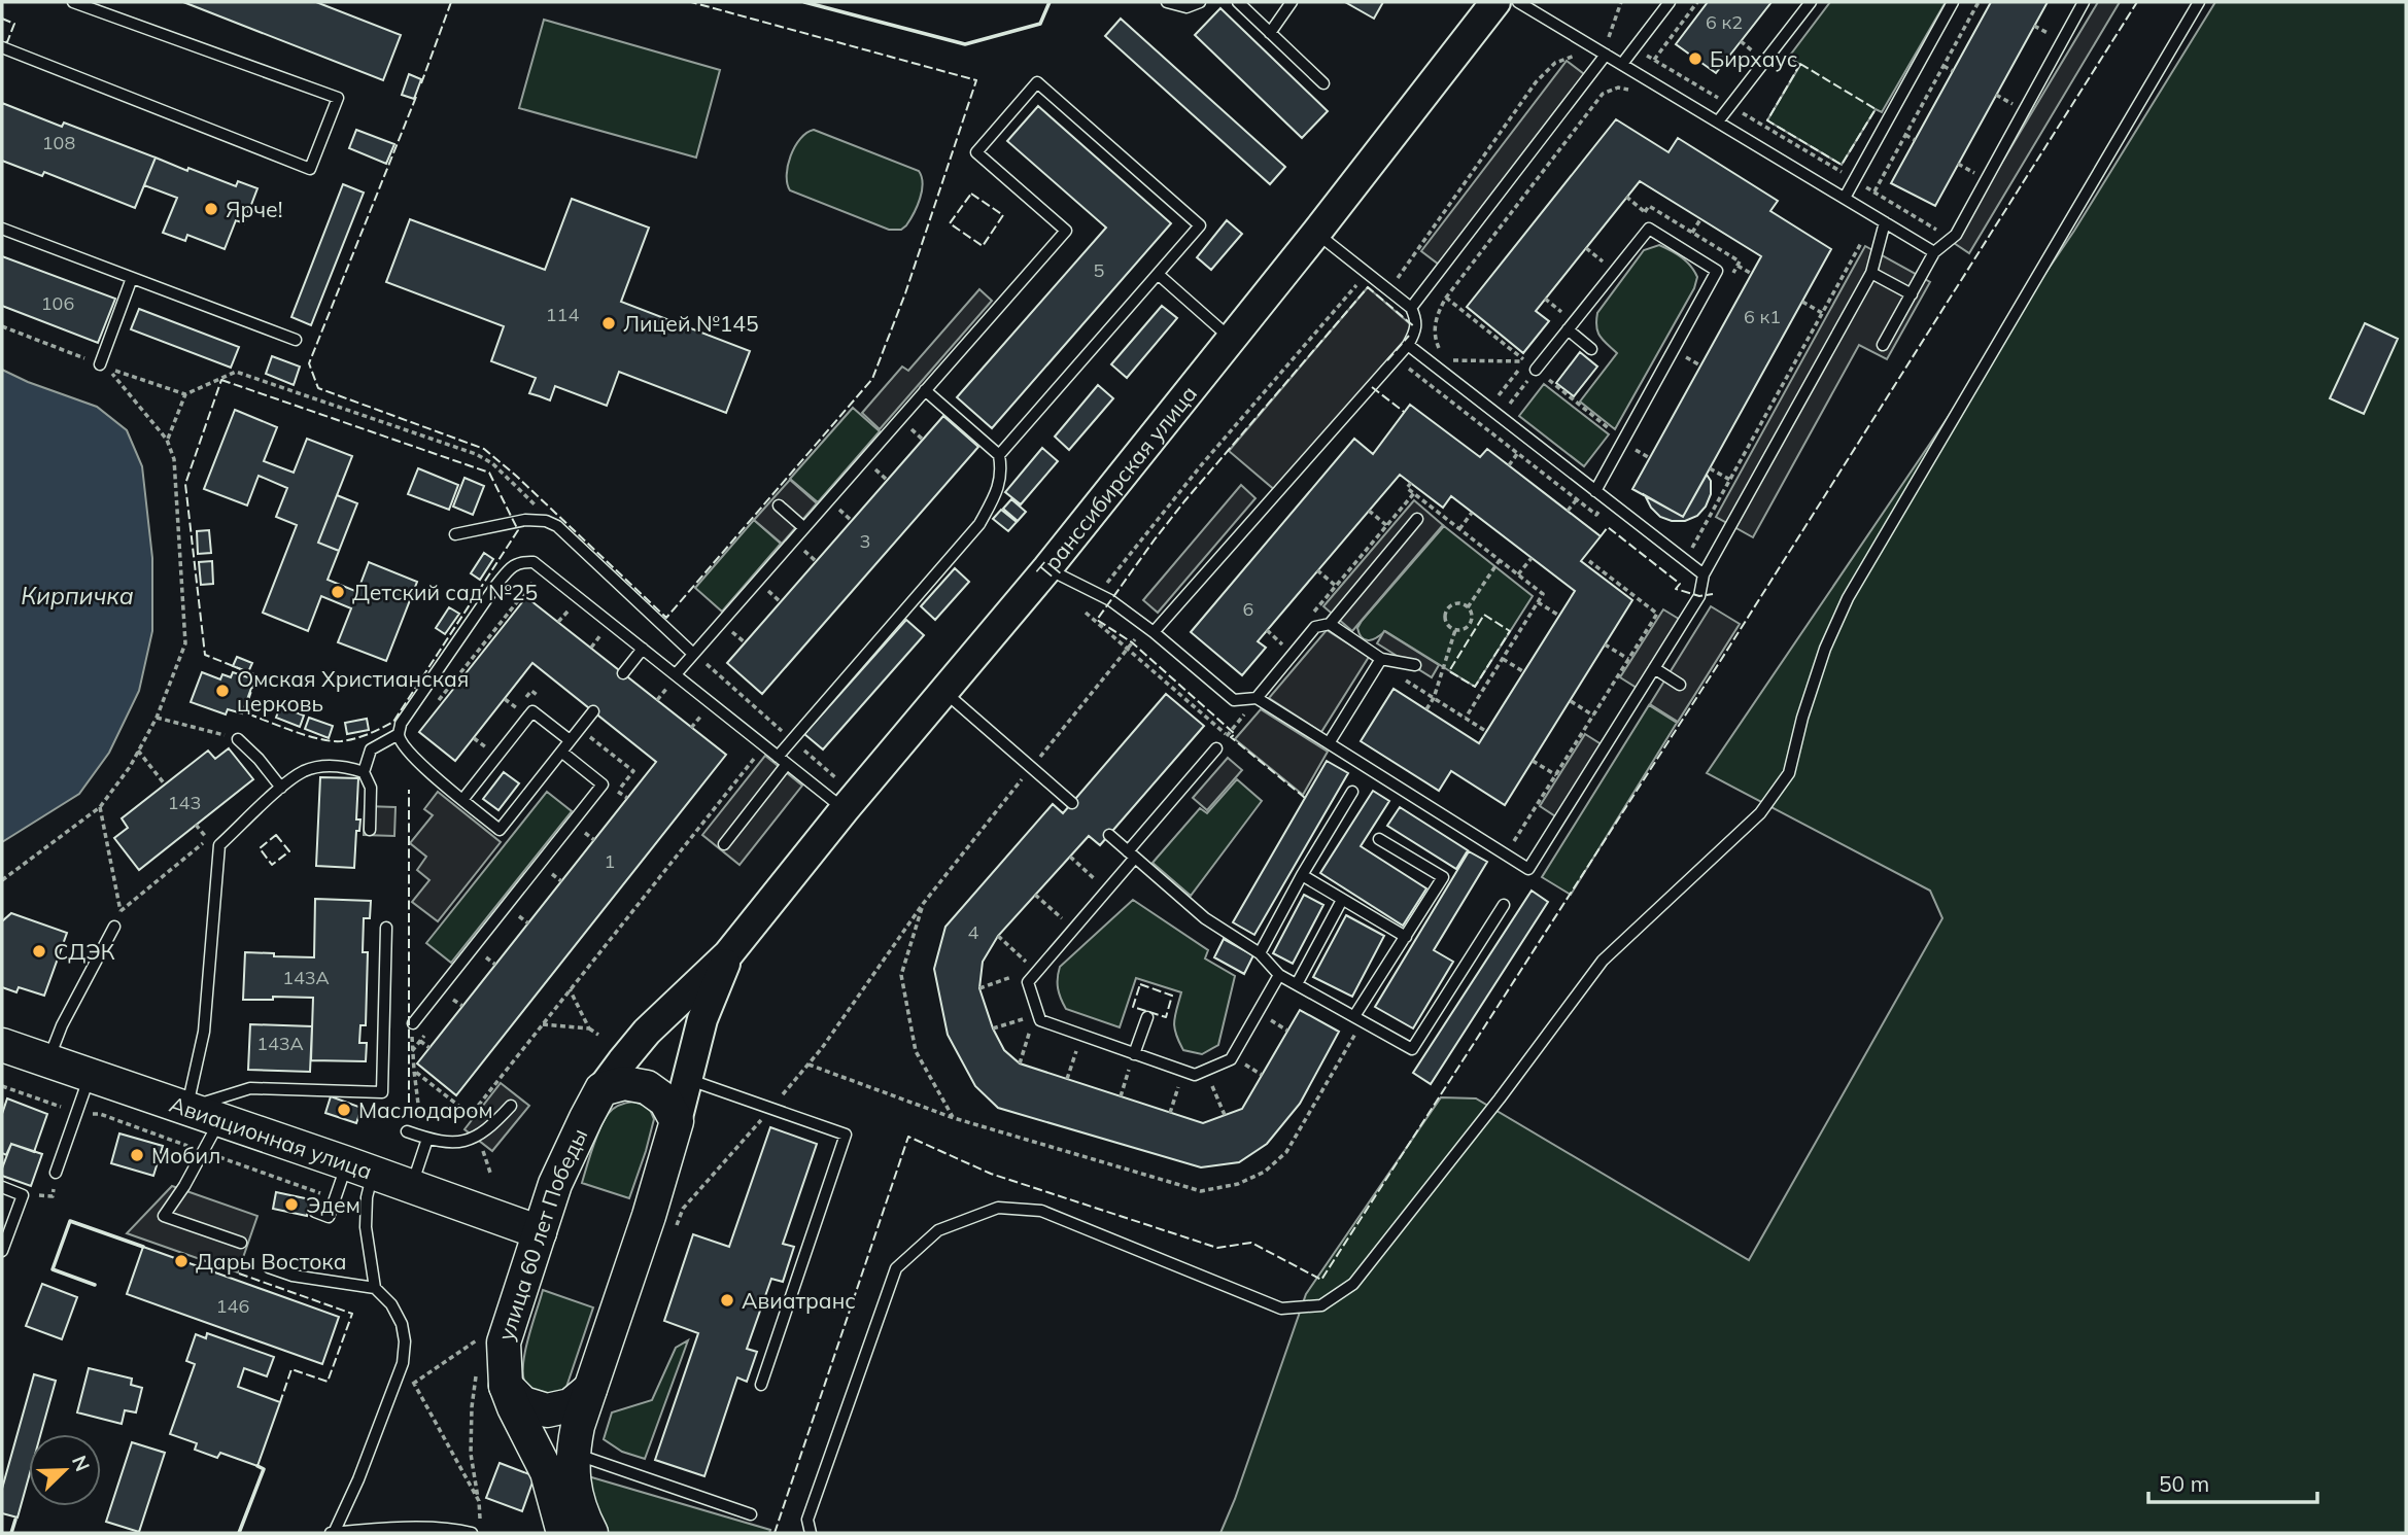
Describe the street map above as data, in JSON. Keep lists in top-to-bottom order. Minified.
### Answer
{"streets":{"main road":["Транссибирская улица","Авиационная улица","улица 60 лет Победы"]},"crossings":[["Транссибирская улица","улица 60 лет Победы"],["Авиационная улица","улица 60 лет Победы"]],"water":["Кирпичка"],"places":["Бирхаус","Ярче!","Лицей №145","Детский сад №25","Омская Христианская церковь","СДЭК","Маслодаром","Мобил","Эдем","Дары Востока","Авиатранс"],"house_numbers":["6 к2","108","5","106","114","6 к1","3","6","143","1","4","143А","143А","146"],"scale_bar":"50 m","north":"top right"}
